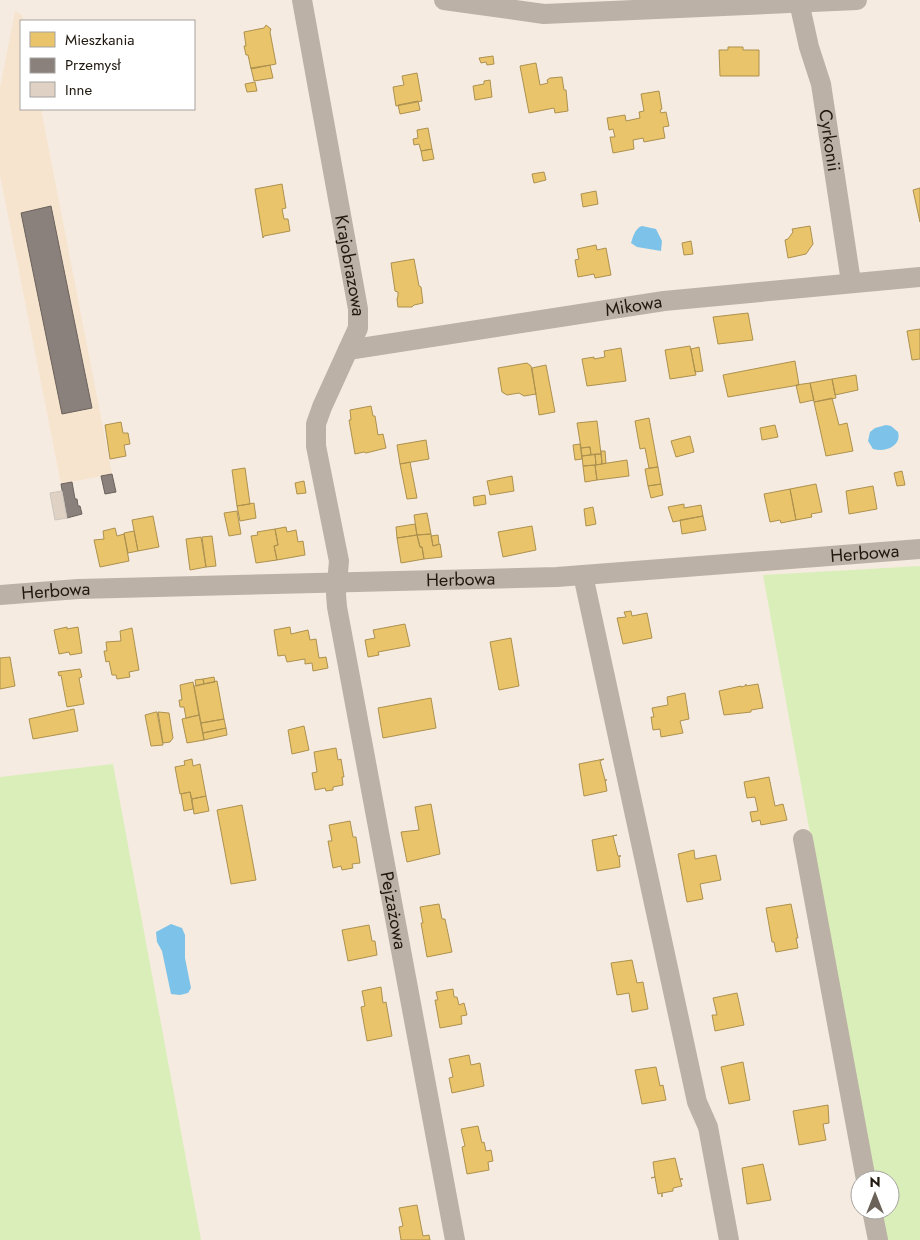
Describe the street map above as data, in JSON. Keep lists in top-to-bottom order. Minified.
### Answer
{"streets":{"street":["Cyrkonii","Krajobrazowa","Mikowa","Herbowa","Pejzażowa"]},"crossings":[["Cyrkonii","Mikowa"],["Krajobrazowa","Mikowa"],["Krajobrazowa","Herbowa"],["Krajobrazowa","Pejzażowa"],["Herbowa","Pejzażowa"]],"legend":["Mieszkania","Przemysł","Inne"],"north":"top"}
